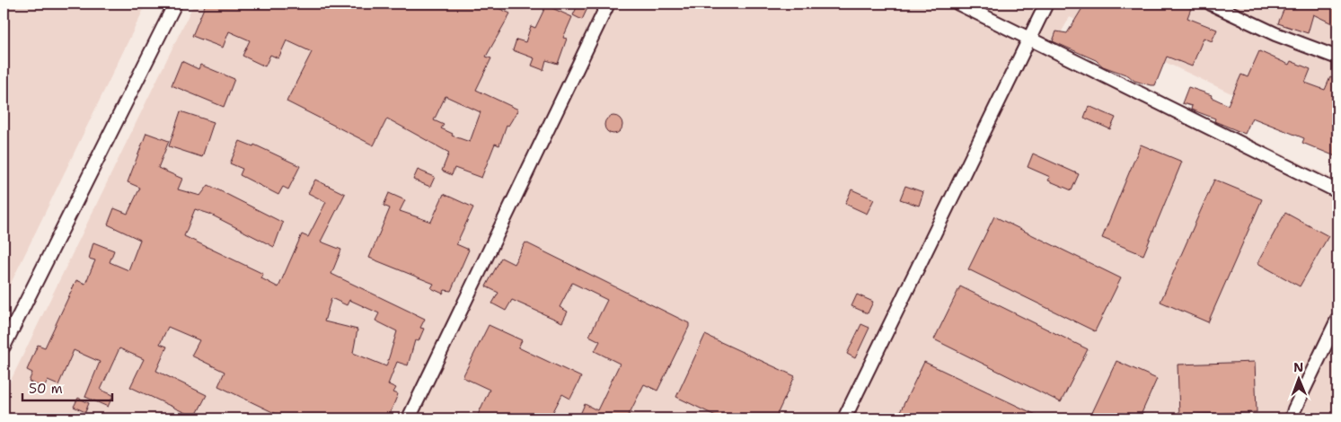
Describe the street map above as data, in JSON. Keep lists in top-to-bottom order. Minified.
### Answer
{"scale_bar":"50 m","north":"top"}
